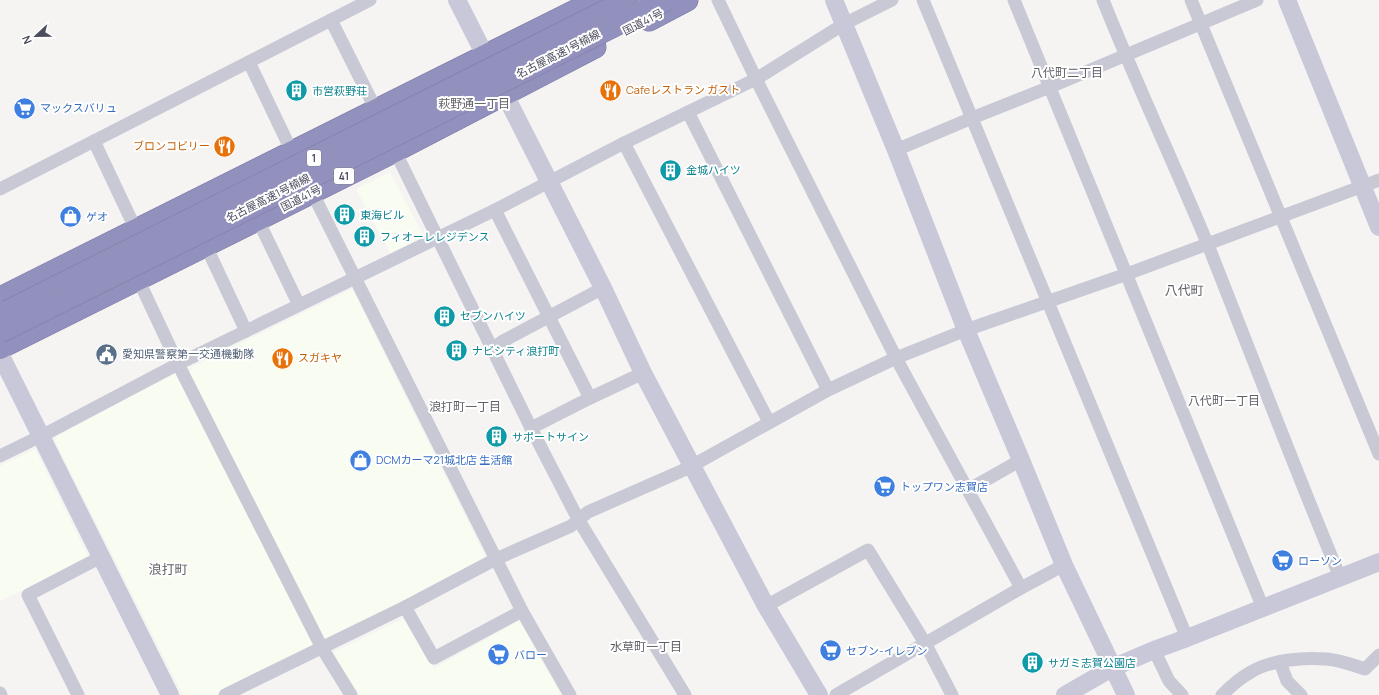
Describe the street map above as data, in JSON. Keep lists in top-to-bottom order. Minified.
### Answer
{"streets":{"highway":["国道41号","名古屋高速1号楠線","1","41"]},"districts":["八代町二丁目","萩野通一丁目","八代町","八代町一丁目","浪打町一丁目","浪打町","水草町一丁目"],"places":{"restaurant":["Cafeレストラン ガスト","ブロンコビリー","スガキヤ"],"building":["市営萩野荘","金城ハイツ","東海ビル","フィオーレレジデンス","セブンハイツ","ナビシティ浪打町","サポートサイン","サガミ志賀公園店"],"supermarket":["マックスバリュ","トップワン志賀店","ローソン","セブン-イレブン","バロー"],"shop":["ゲオ","DCMカーマ21城北店 生活館"],"public building":["愛知県警察第一交通機動隊"]},"north":"left"}
